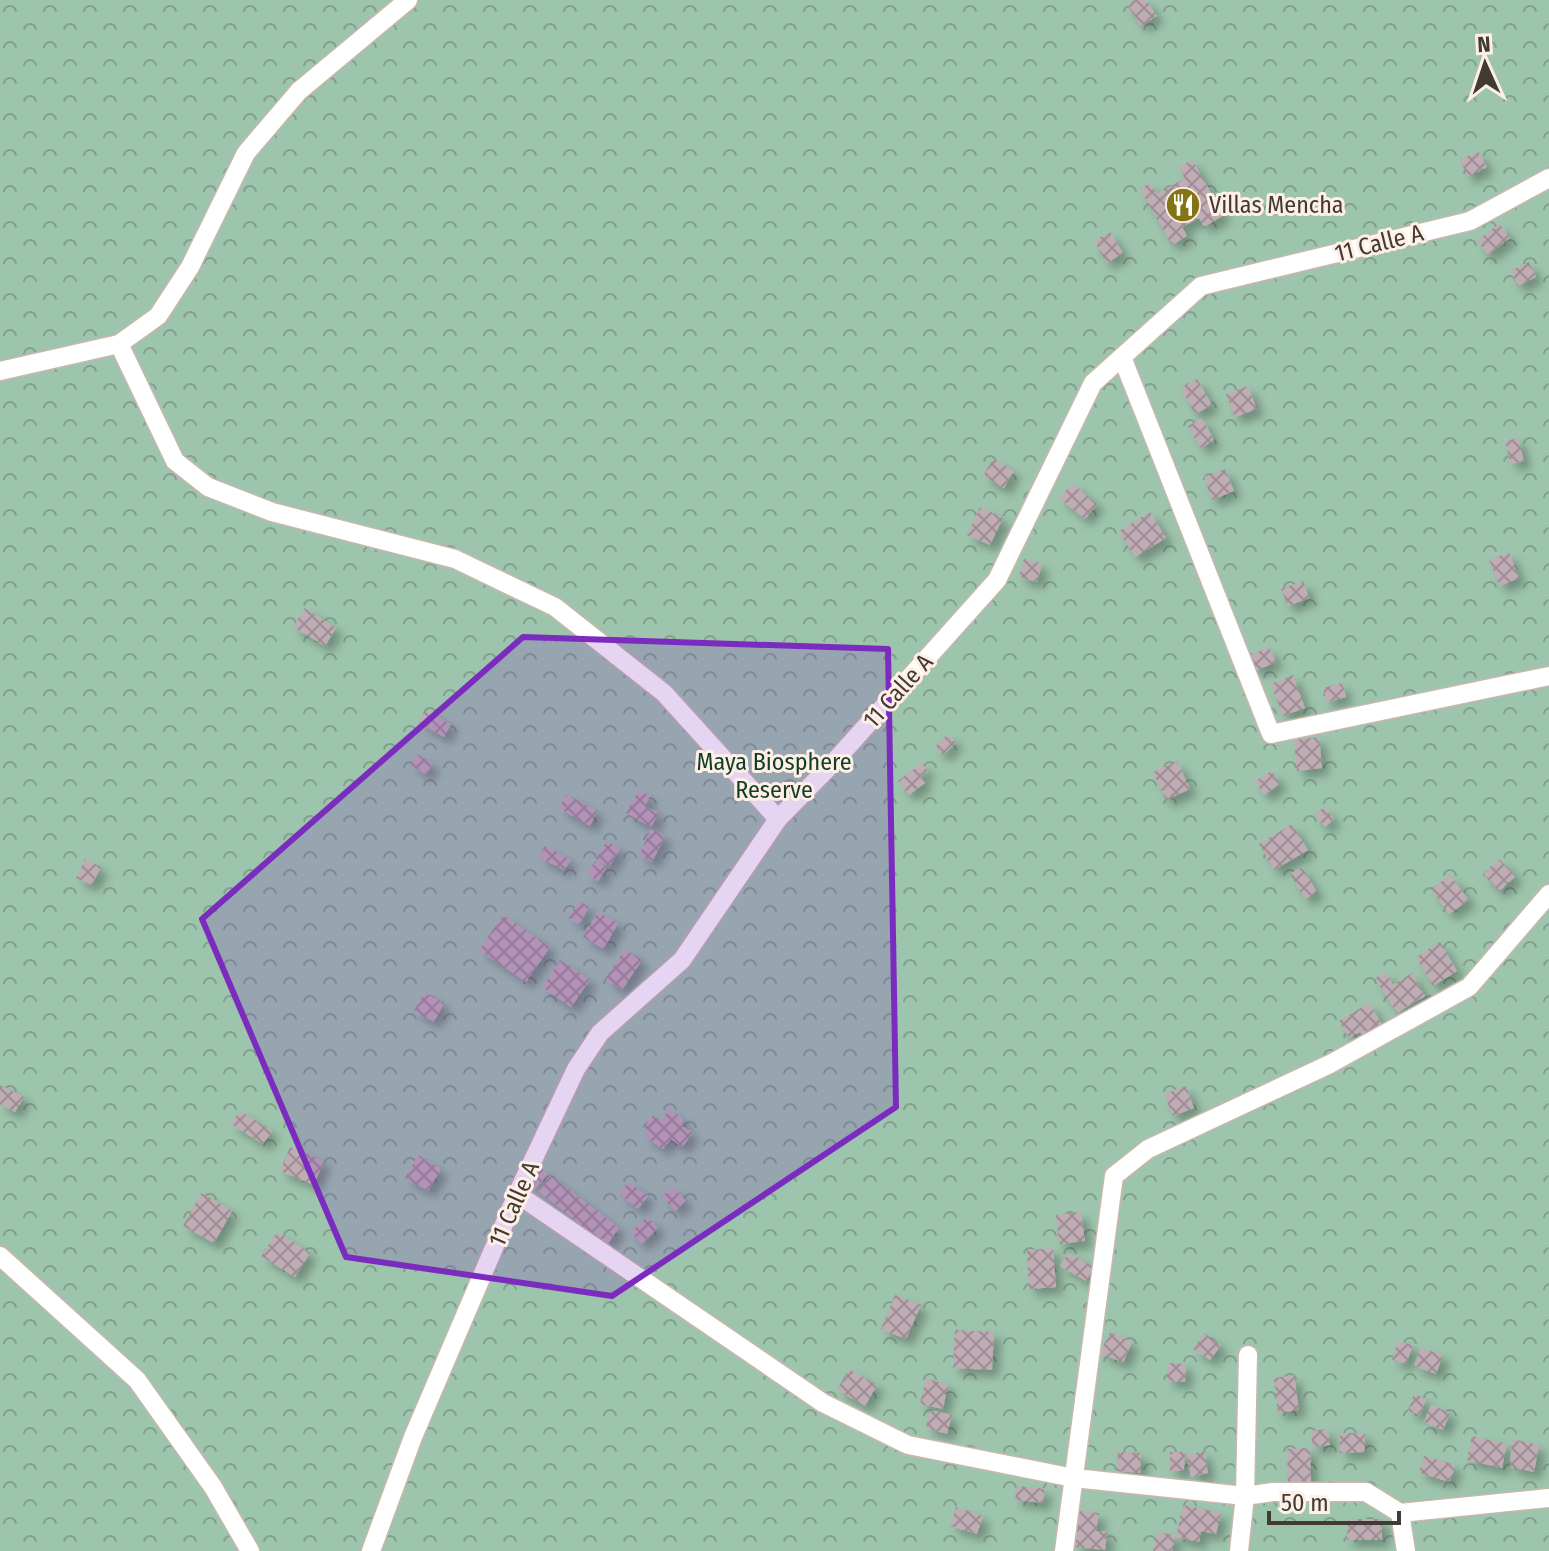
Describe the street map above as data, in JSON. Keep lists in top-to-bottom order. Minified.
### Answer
{"streets":{"street":["11 Calle A"]},"parks":["Maya Biosphere Reserve"],"places":{"restaurant":["Villas Mencha"]},"scale_bar":"50 m","north":"top"}
